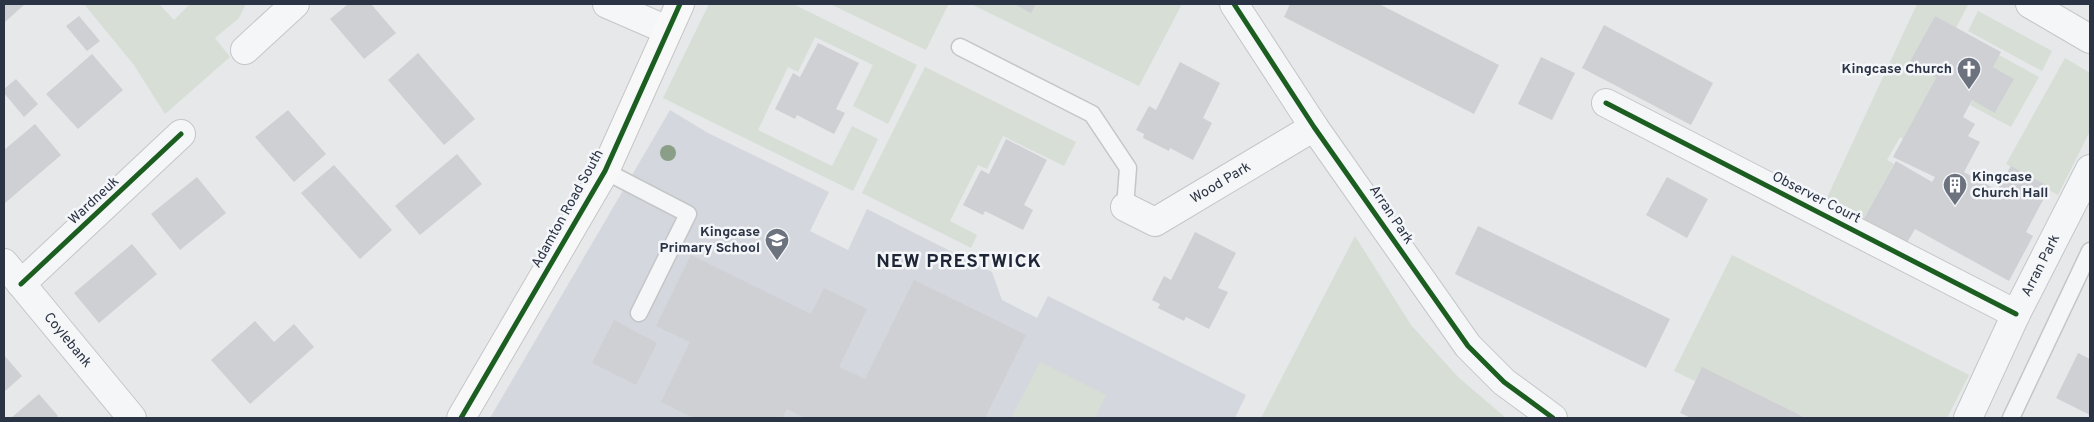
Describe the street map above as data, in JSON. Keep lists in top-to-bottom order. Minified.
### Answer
{"streets":{"street":["Wood Park","Observer Court","Wardneuk","Adamton Road South","Arran Park","Coylebank"]},"crossings":[["Wood Park","Arran Park"],["Observer Court","Arran Park"],["Wardneuk","Coylebank"]],"districts":["NEW PRESTWICK"],"places":{"church":["Kingcase Church"],"building":["Kingcase Church Hall"],"school or university":["Kingcase Primary School"]}}
